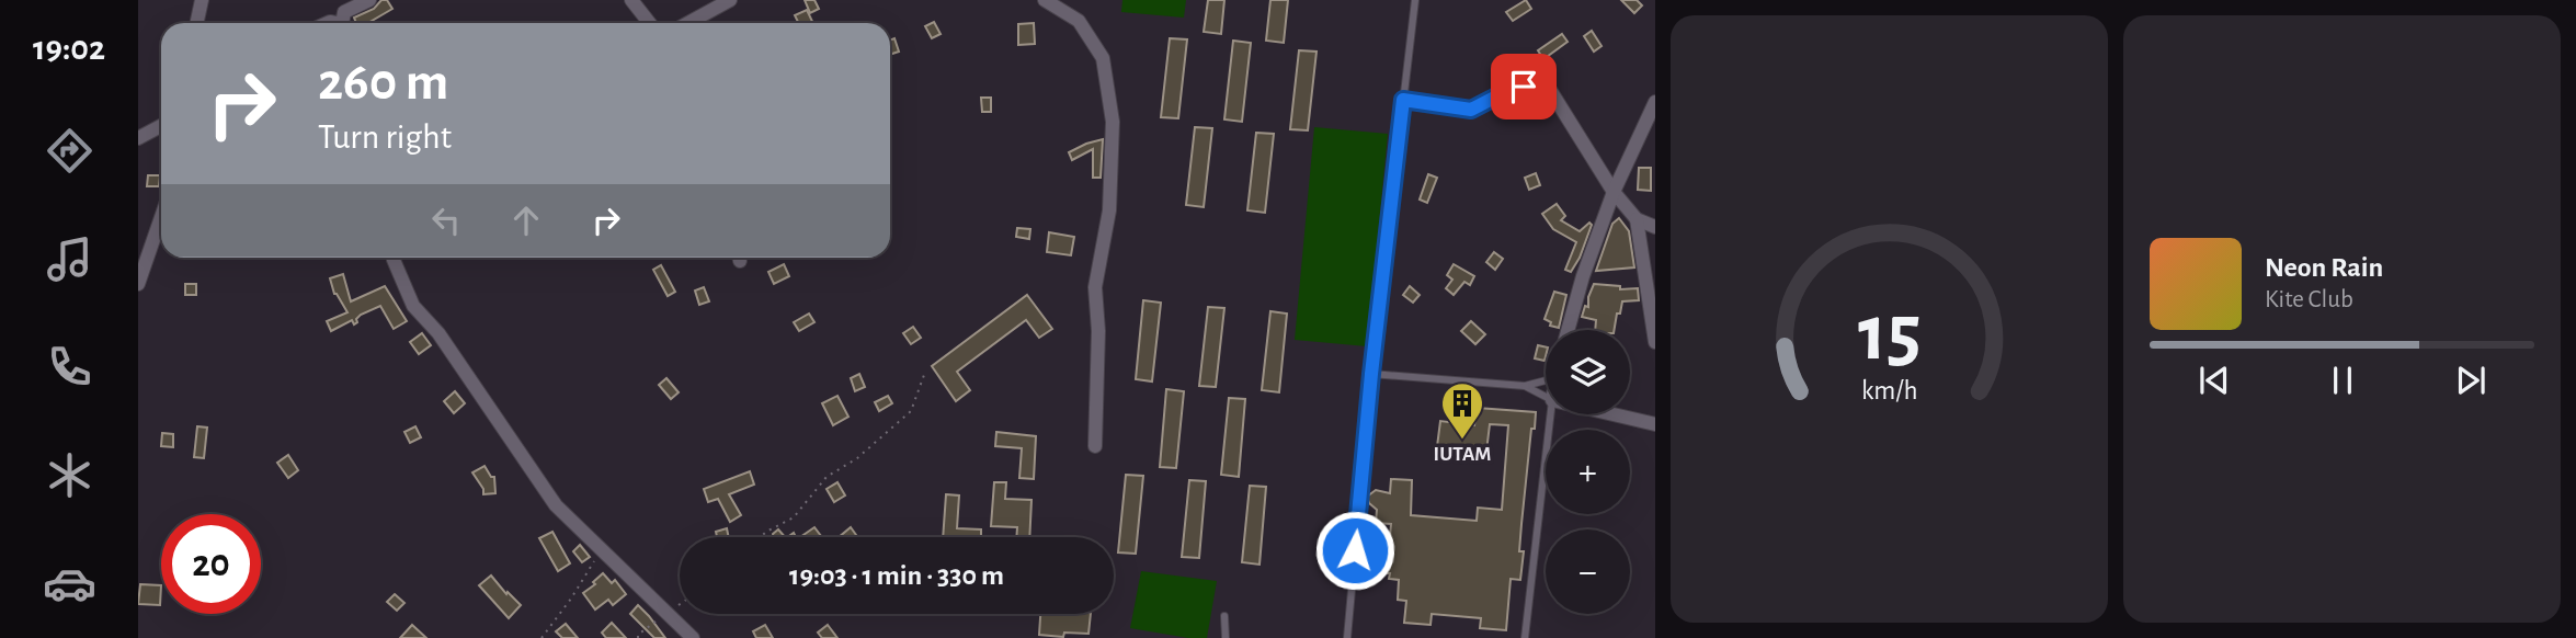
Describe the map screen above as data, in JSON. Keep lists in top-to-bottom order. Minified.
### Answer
{"places":{"building":["IUTAM"]},"page":{"tabs":"19:02","turn":["260 m","Turn right"],"song":["Neon Rain","Kite Club"],"map_buttons":["+","−"],"limit":"20","trip":"19:03 · 1 min · 330 m","gauge":["15","km/h"]}}
